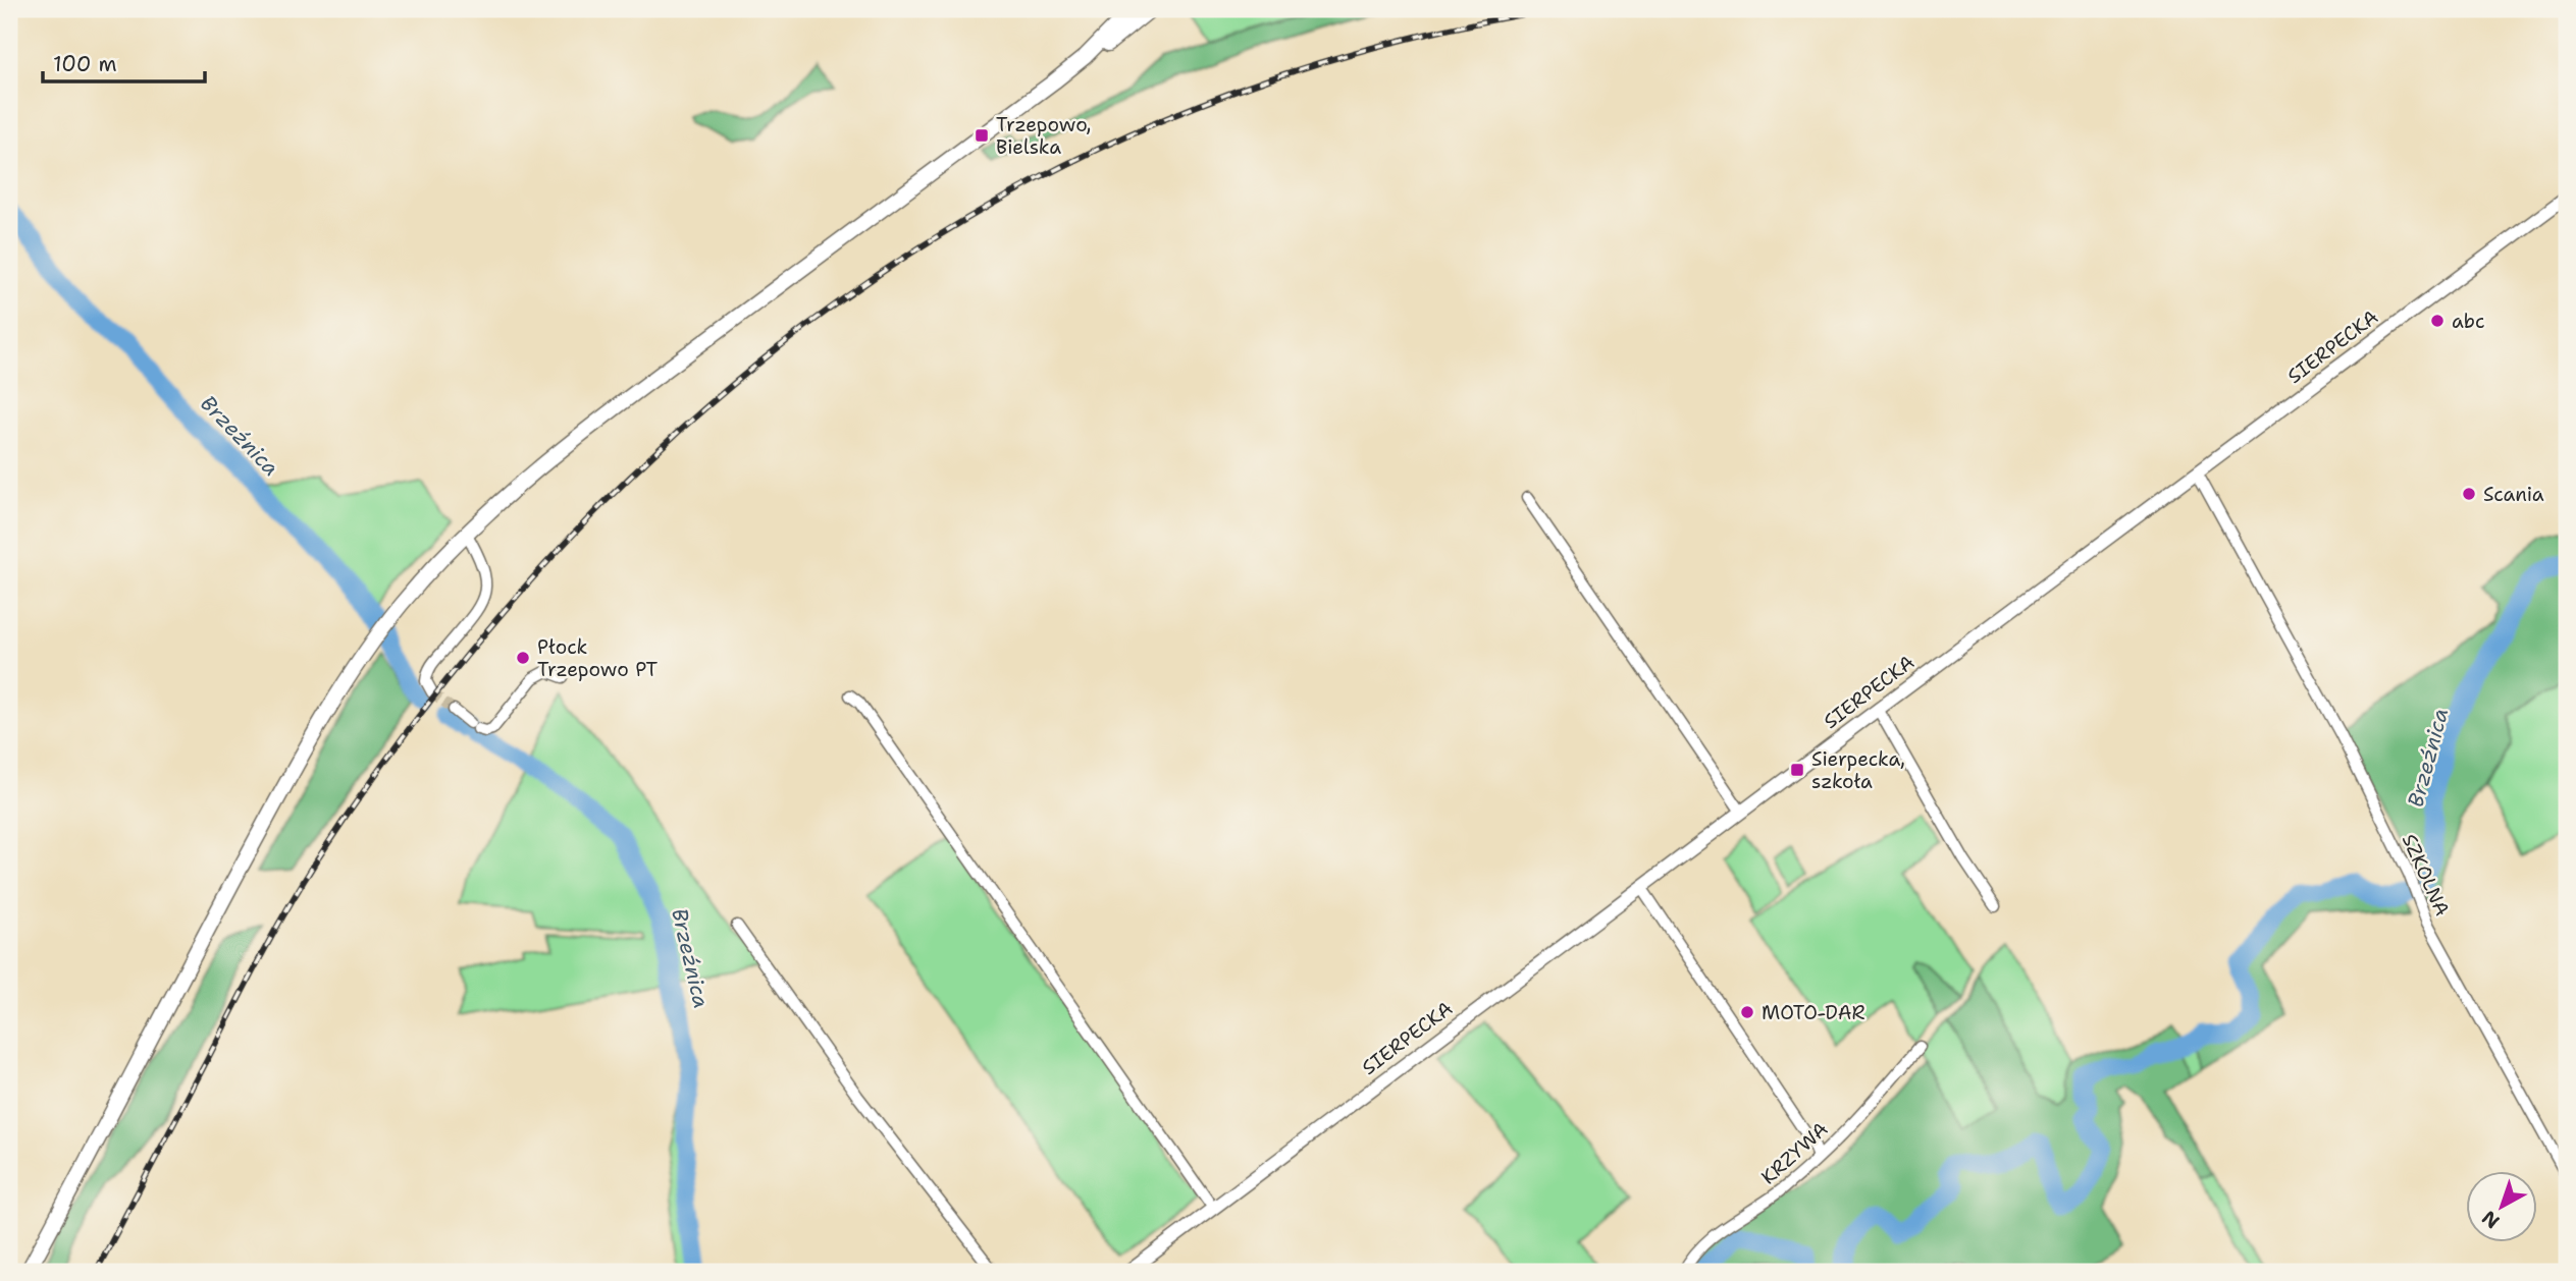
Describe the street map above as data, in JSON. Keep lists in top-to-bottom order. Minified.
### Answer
{"streets":{"street":["SIERPECKA","SZKOLNA","KRZYWA"]},"crossings":[["SIERPECKA","SZKOLNA"]],"water":["Brzeźnica"],"places":{"transit":["Trzepowo, Bielska","Sierpecka, szkoła"],"other":["abc","Scania","Płock Trzepowo PT","MOTO-DAR"]},"scale_bar":"100 m","north":"bottom left"}
